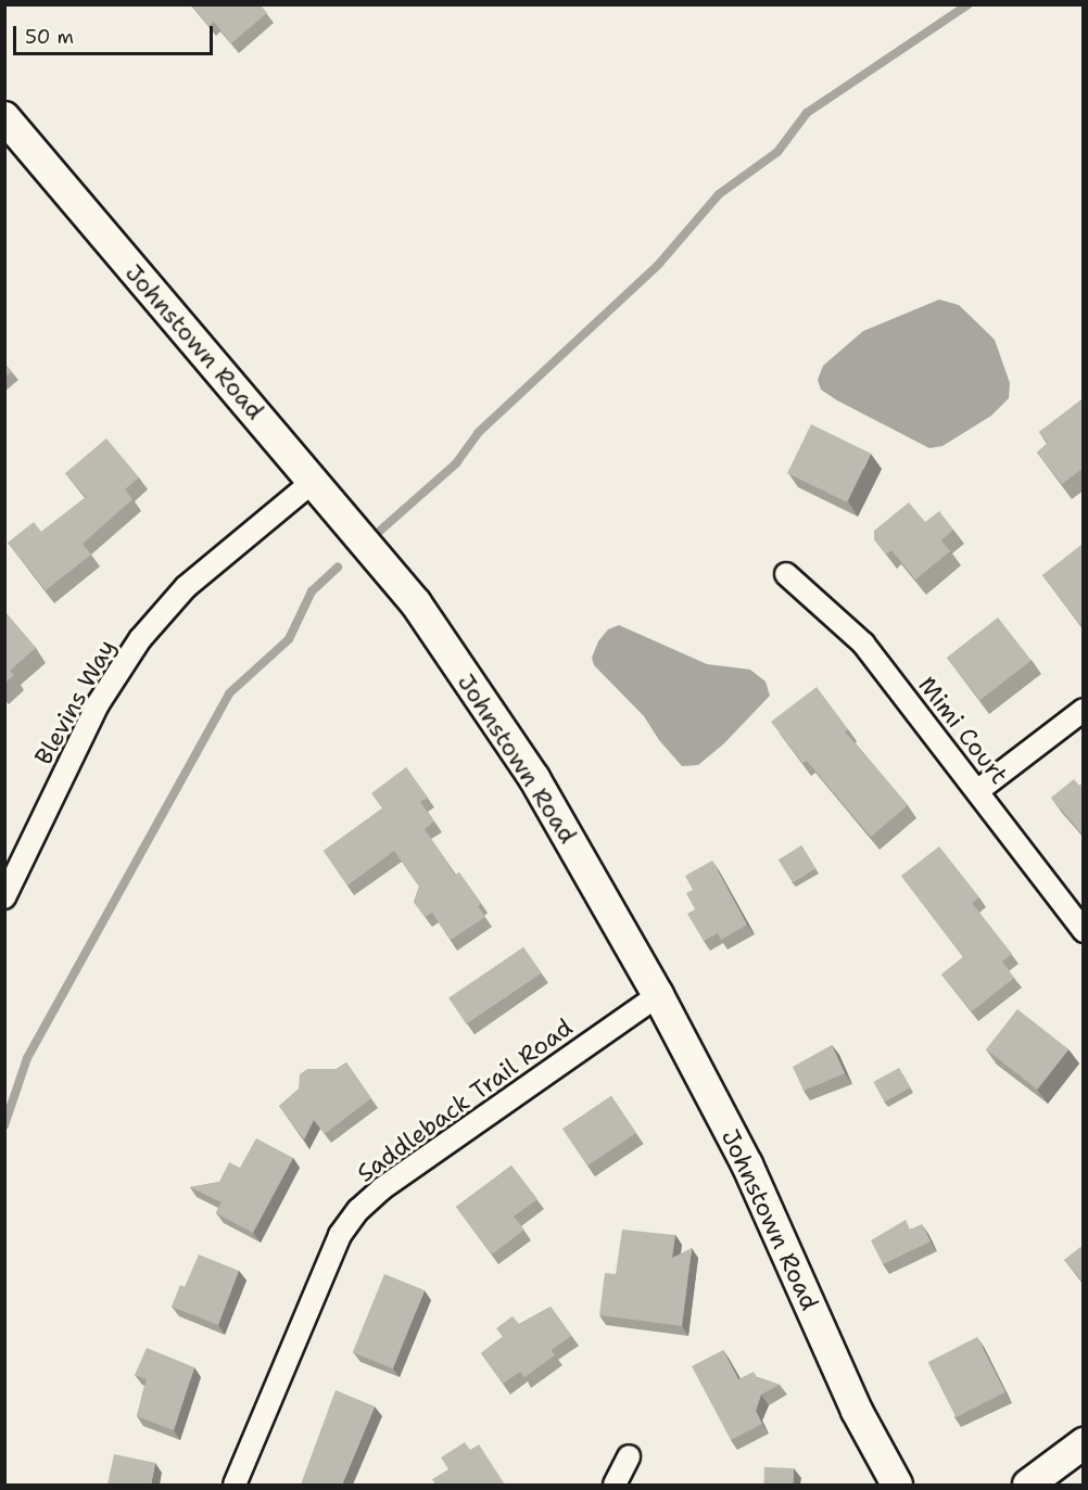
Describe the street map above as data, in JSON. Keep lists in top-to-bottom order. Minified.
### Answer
{"streets":{"main road":["Johnstown Road"],"street":["Blevins Way","Mimi Court","Saddleback Trail Road"]},"crossings":[["Johnstown Road","Blevins Way"],["Johnstown Road","Saddleback Trail Road"]],"scale_bar":"50 m"}
